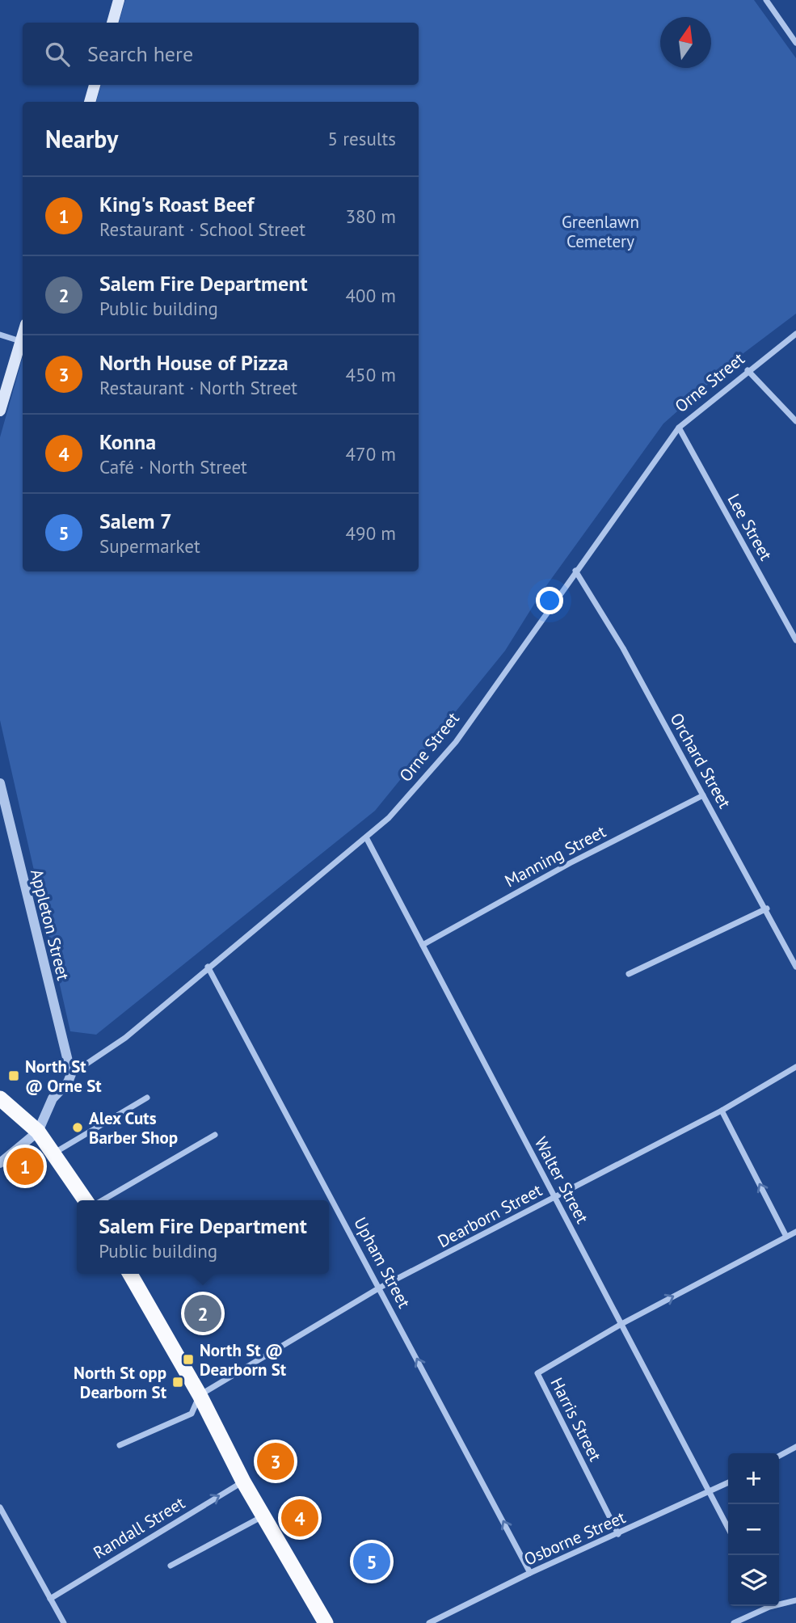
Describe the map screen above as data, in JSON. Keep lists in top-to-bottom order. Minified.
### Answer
{"streets":{"street":["Orne Street","Lee Street","Orchard Street","Manning Street","Appleton Street","Walter Street","Dearborn Street","Upham Street","Harris Street","Randall Street","Osborne Street"]},"crossings":[["Orne Street","Lee Street"],["Orne Street","Orchard Street"],["Orne Street","Appleton Street"],["Orne Street","Walter Street"],["Orne Street","Upham Street"],["Orchard Street","Manning Street"],["Manning Street","Walter Street"],["Walter Street","Dearborn Street"],["Walter Street","Harris Street"],["Walter Street","Osborne Street"],["Dearborn Street","Upham Street"],["Upham Street","Osborne Street"],["Harris Street","Osborne Street"]],"one_way":["Upham Street"],"parks":["Greenlawn Cemetery"],"places":{"transit":["North St @ Orne St","North St @ Dearborn St","North St opp Dearborn St"],"other":["Alex Cuts Barber Shop"]},"north":"top","page":{"search":"Search here","heading":["Nearby","5 results"],"list":[{"mark":"1","name":"King's Roast Beef","note":"Restaurant · School Street","value":"380 m"},{"mark":"2","name":"Salem Fire Department","note":"Public building","value":"400 m"},{"mark":"3","name":"North House of Pizza","note":"Restaurant · North Street","value":"450 m"},{"mark":"4","name":"Konna","note":"Café · North Street","value":"470 m"},{"mark":"5","name":"Salem 7","note":"Supermarket","value":"490 m"}],"pins":["1","2","3","4","5"],"popup":["Salem Fire Department","Public building"],"map_buttons":["+","−"]}}
